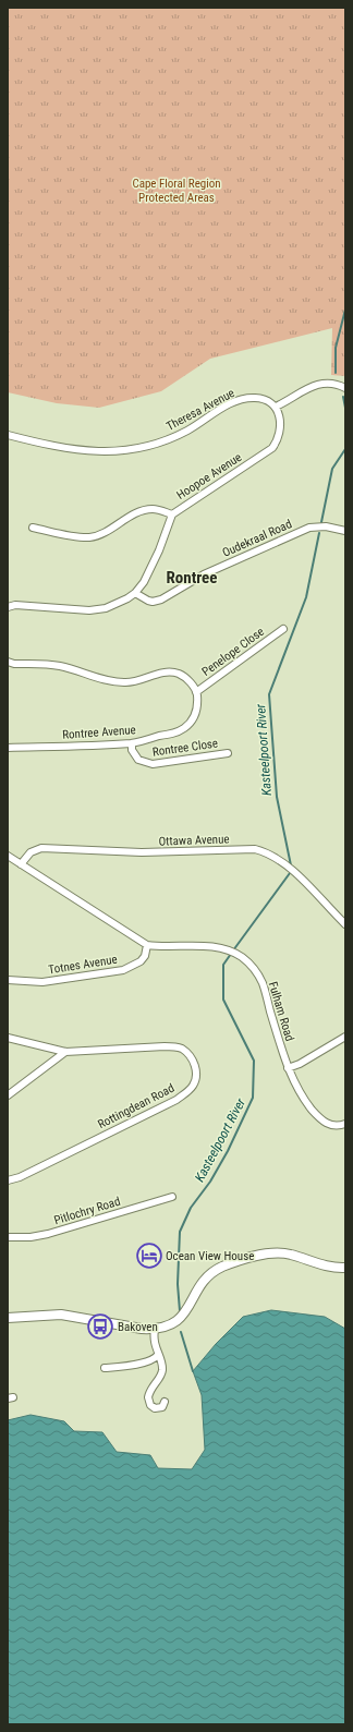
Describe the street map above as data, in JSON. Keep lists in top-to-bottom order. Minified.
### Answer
{"streets":{"street":["Theresa Avenue","Hoopoe Avenue","Oudekraal Road","Penelope Close","Rontree Avenue","Rontree Close","Ottawa Avenue","Totnes Avenue","Fulham Road","Rottingdean Road","Pitlochry Road"]},"crossings":[["Theresa Avenue","Hoopoe Avenue"],["Hoopoe Avenue","Oudekraal Road"],["Penelope Close","Rontree Avenue"],["Rontree Avenue","Rontree Close"],["Ottawa Avenue","Fulham Road"],["Totnes Avenue","Fulham Road"]],"districts":["Rontree"],"water":["Kasteelpoort River"],"parks":["Cape Floral Region Protected Areas"],"places":{"hotel":["Ocean View House"],"bus stop":["Bakoven"]}}
